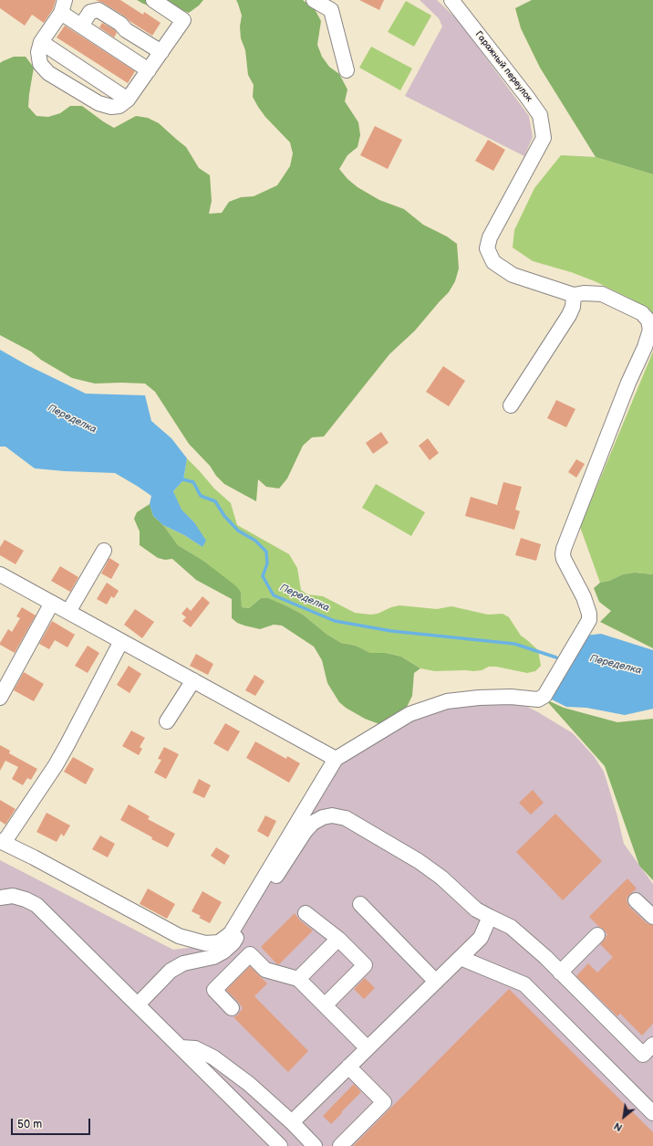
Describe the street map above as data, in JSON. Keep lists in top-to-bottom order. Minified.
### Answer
{"streets":{"street":["Гаражный переулок"]},"water":["Переделка"],"scale_bar":"50 m","north":"bottom left"}
